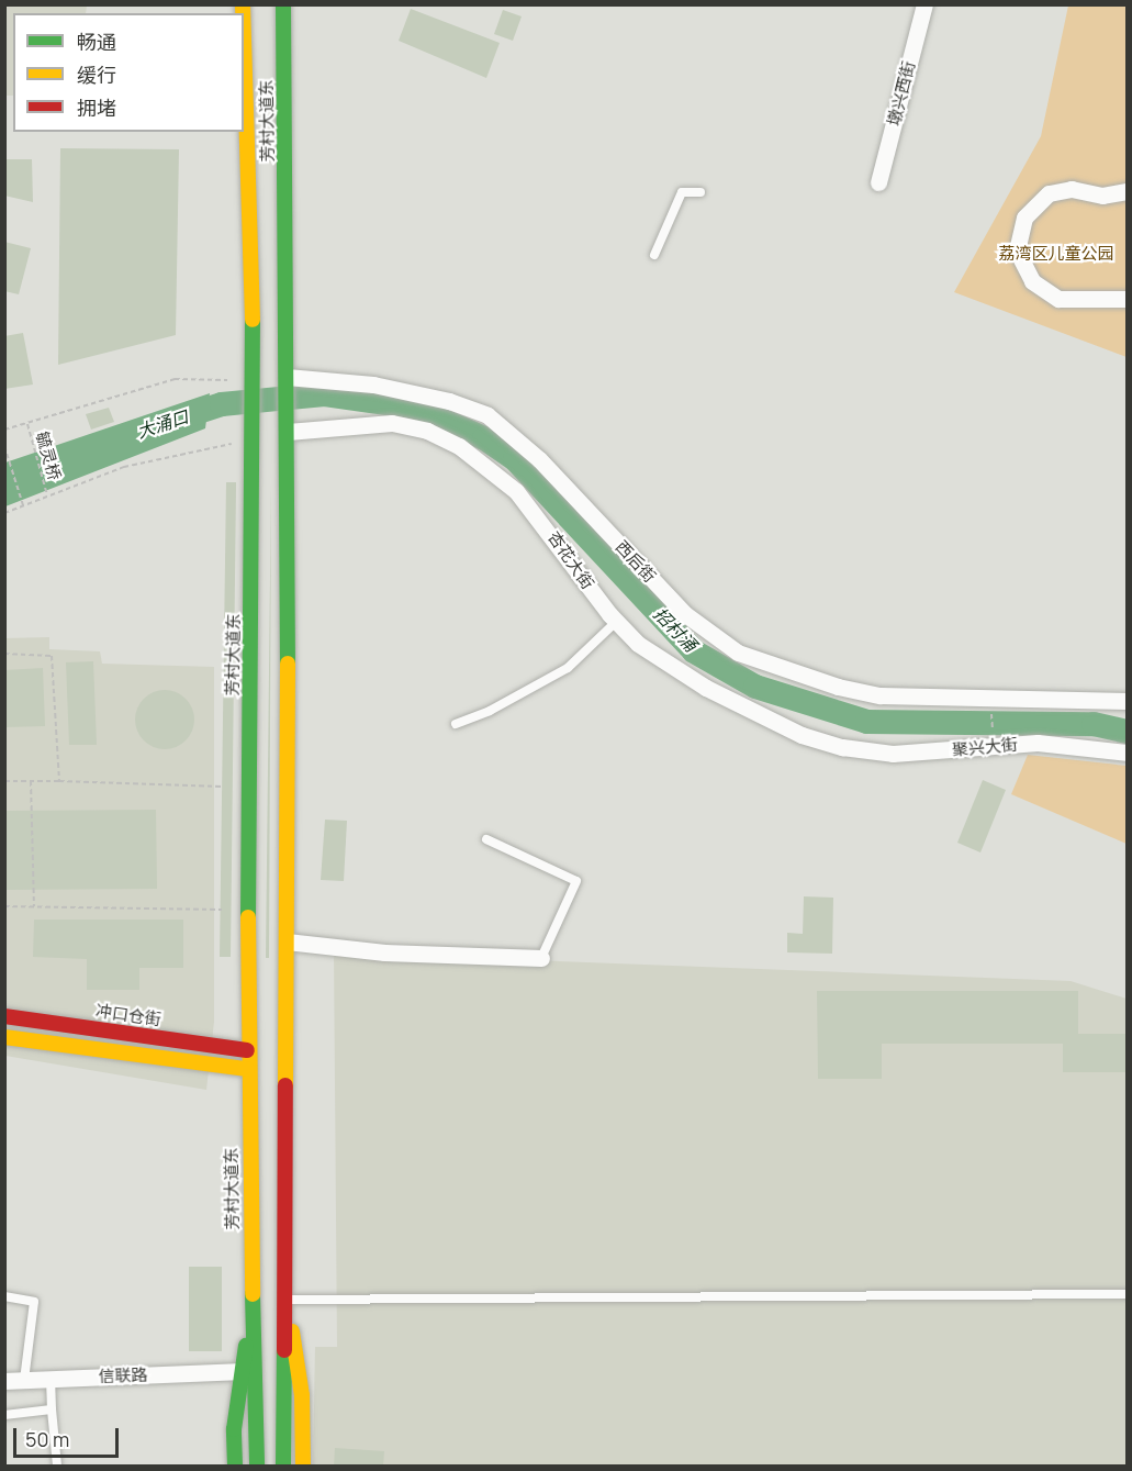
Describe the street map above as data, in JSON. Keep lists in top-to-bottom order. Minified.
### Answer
{"streets":{"main road":["芳村大道东","冲口仓街"],"street":["墩兴西街","杏花大街","西后街","聚兴大街","信联路"],"path":["毓灵桥"]},"crossings":[["芳村大道东","杏花大街"],["芳村大道东","西后街"],["芳村大道东","冲口仓街"],["芳村大道东","信联路"],["杏花大街","聚兴大街"]],"water":["大涌口","招村涌"],"parks":["荔湾区儿童公园"],"legend":["畅通","缓行","拥堵"],"scale_bar":"50 m"}
